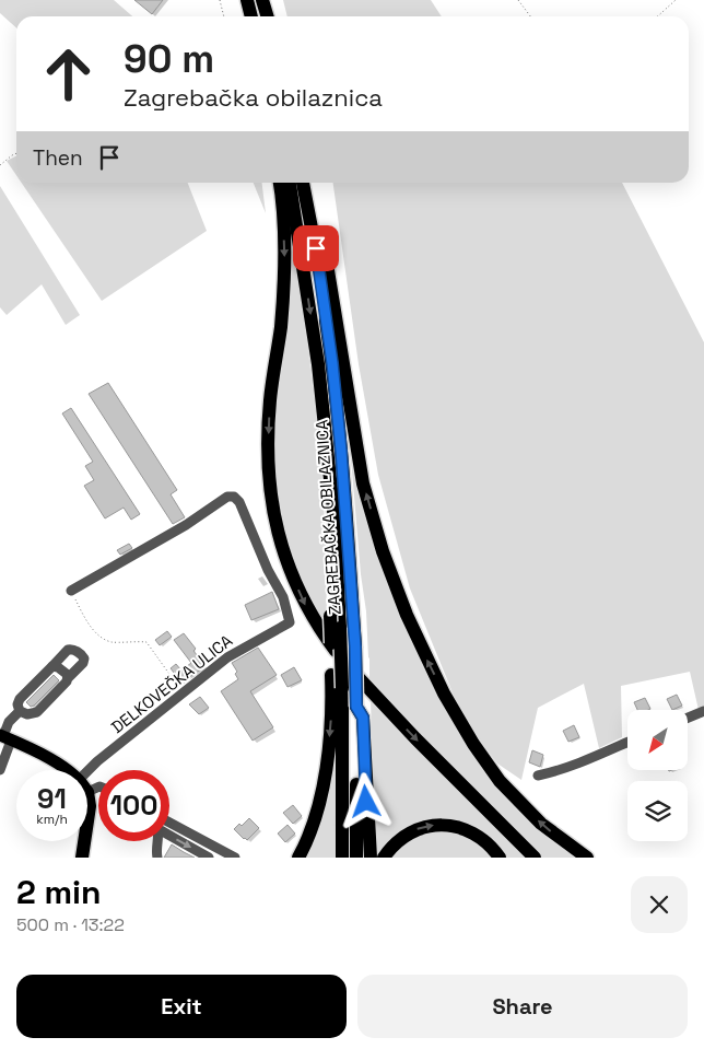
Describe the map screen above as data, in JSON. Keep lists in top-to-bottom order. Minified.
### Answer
{"streets":{"highway":["ZAGREBAČKA OBILAZNICA"],"street":["DELKOVEČKA ULICA"]},"north":"bottom left","page":{"turn":["90 m","Zagrebačka obilaznica"],"then":"Then","speed":"91 km/h","limit":"100","heading":["2 min","500 m · 13:22"],"buttons":["Exit","Share"]}}
